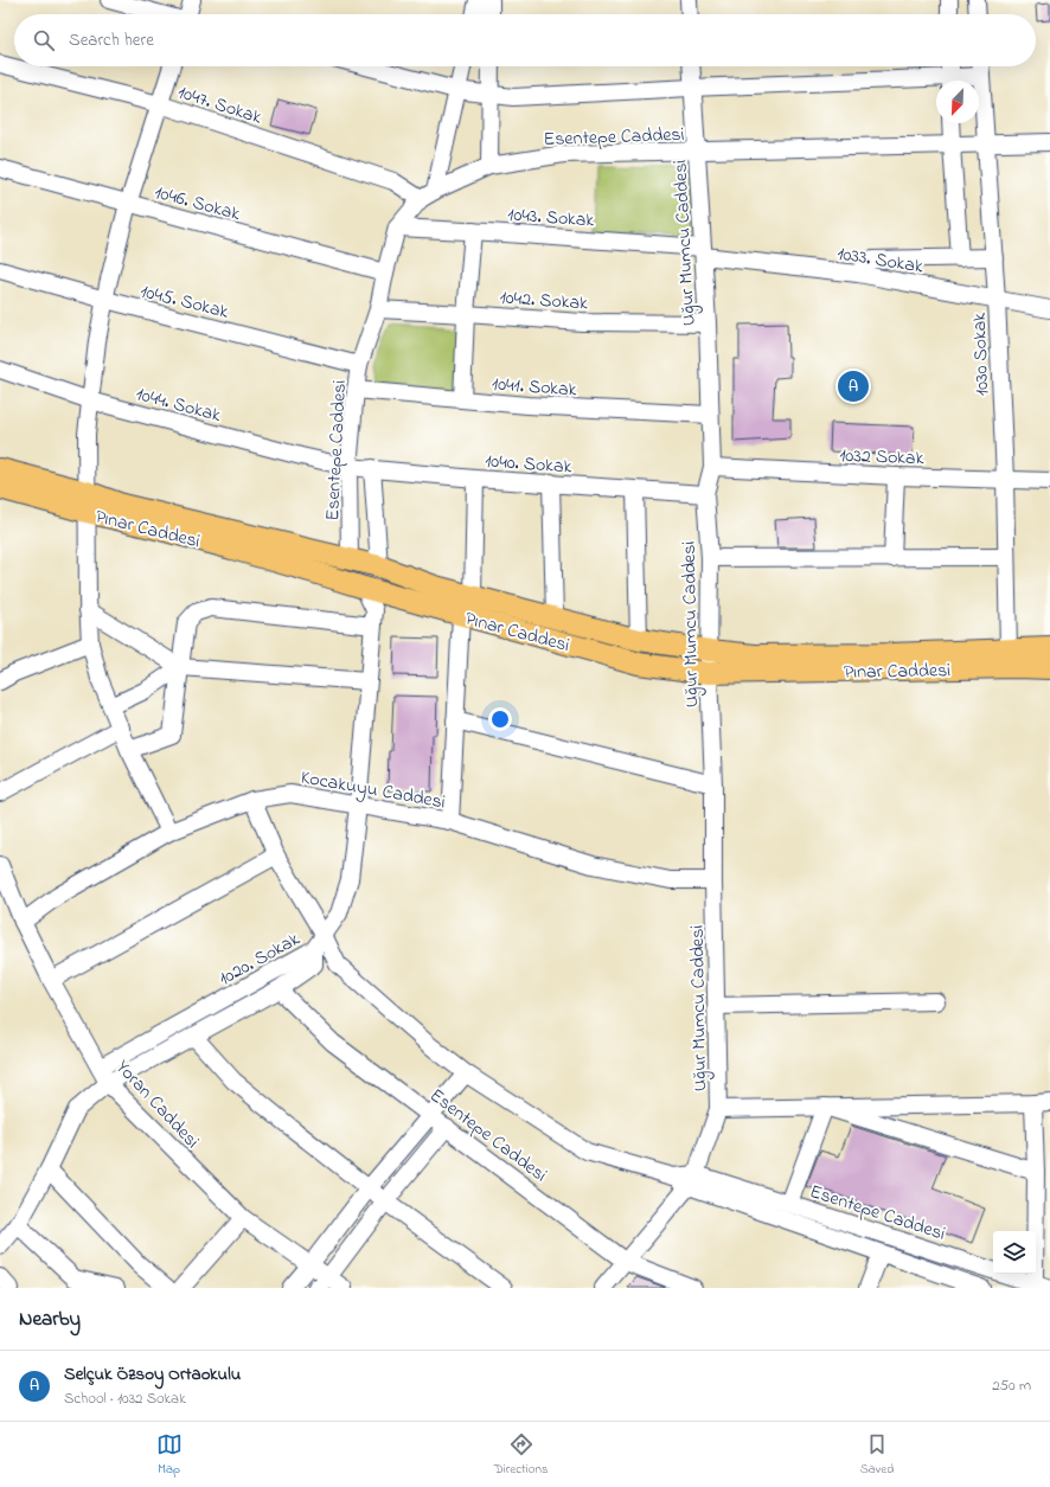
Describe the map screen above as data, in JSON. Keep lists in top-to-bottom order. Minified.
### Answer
{"streets":{"main road":["Pınar Caddesi"],"street":["1047. Sokak","Esentepe Caddesi","1046. Sokak","1043. Sokak","Uğur Mumcu Caddesi","1033. Sokak","1042. Sokak","1045. Sokak","1030 Sokak","1041. Sokak","1044. Sokak","1032 Sokak","1040. Sokak","Kocakuyu Caddesi","1020. Sokak","Yoran Caddesi"]},"crossings":[["1047. Sokak","Esentepe Caddesi"],["Esentepe Caddesi","1046. Sokak"],["Esentepe Caddesi","1043. Sokak"],["Esentepe Caddesi","Uğur Mumcu Caddesi"],["Esentepe Caddesi","1042. Sokak"],["Esentepe Caddesi","1045. Sokak"],["Esentepe Caddesi","1030 Sokak"],["Esentepe Caddesi","1041. Sokak"],["Esentepe Caddesi","1044. Sokak"],["Esentepe Caddesi","1040. Sokak"],["Esentepe Caddesi","Pınar Caddesi"],["Esentepe Caddesi","1020. Sokak"],["1043. Sokak","Uğur Mumcu Caddesi"],["1043. Sokak","1033. Sokak"],["Uğur Mumcu Caddesi","1033. Sokak"],["Uğur Mumcu Caddesi","1042. Sokak"],["Uğur Mumcu Caddesi","1041. Sokak"],["Uğur Mumcu Caddesi","1032 Sokak"],["Uğur Mumcu Caddesi","1040. Sokak"],["Uğur Mumcu Caddesi","Pınar Caddesi"],["Uğur Mumcu Caddesi","Kocakuyu Caddesi"],["1033. Sokak","1030 Sokak"],["1030 Sokak","1032 Sokak"],["1030 Sokak","Pınar Caddesi"],["1044. Sokak","1040. Sokak"],["Kocakuyu Caddesi","Yoran Caddesi"],["1020. Sokak","Yoran Caddesi"]],"north":"bottom left","page":{"search":"Search here","pins":"A","heading":"Nearby","list":[{"mark":"A","name":"Selçuk Özsoy Ortaokulu","note":"School · 1032 Sokak","value":"250 m"}],"nav":["Map","Directions","Saved"]}}
